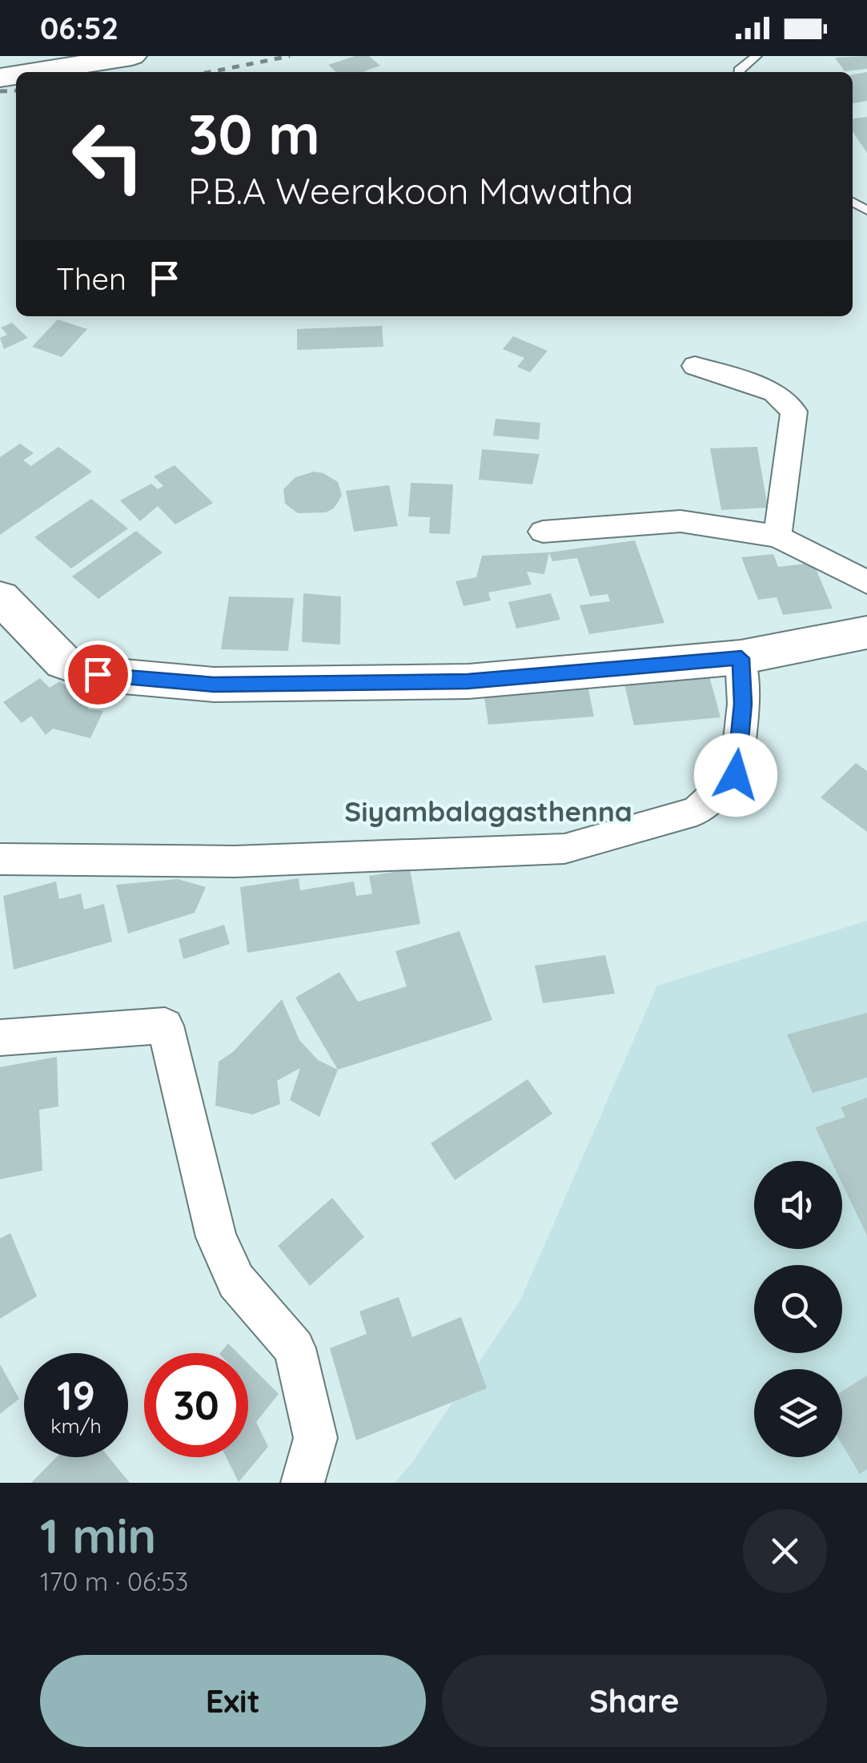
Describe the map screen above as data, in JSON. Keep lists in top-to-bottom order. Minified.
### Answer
{"districts":["Siyambalagasthenna"],"page":{"status":"06:52","turn":["30 m","P.B.A Weerakoon Mawatha"],"then":"Then","speed":"19 km/h","limit":"30","heading":["1 min","170 m · 06:53"],"buttons":["Exit","Share"]}}
